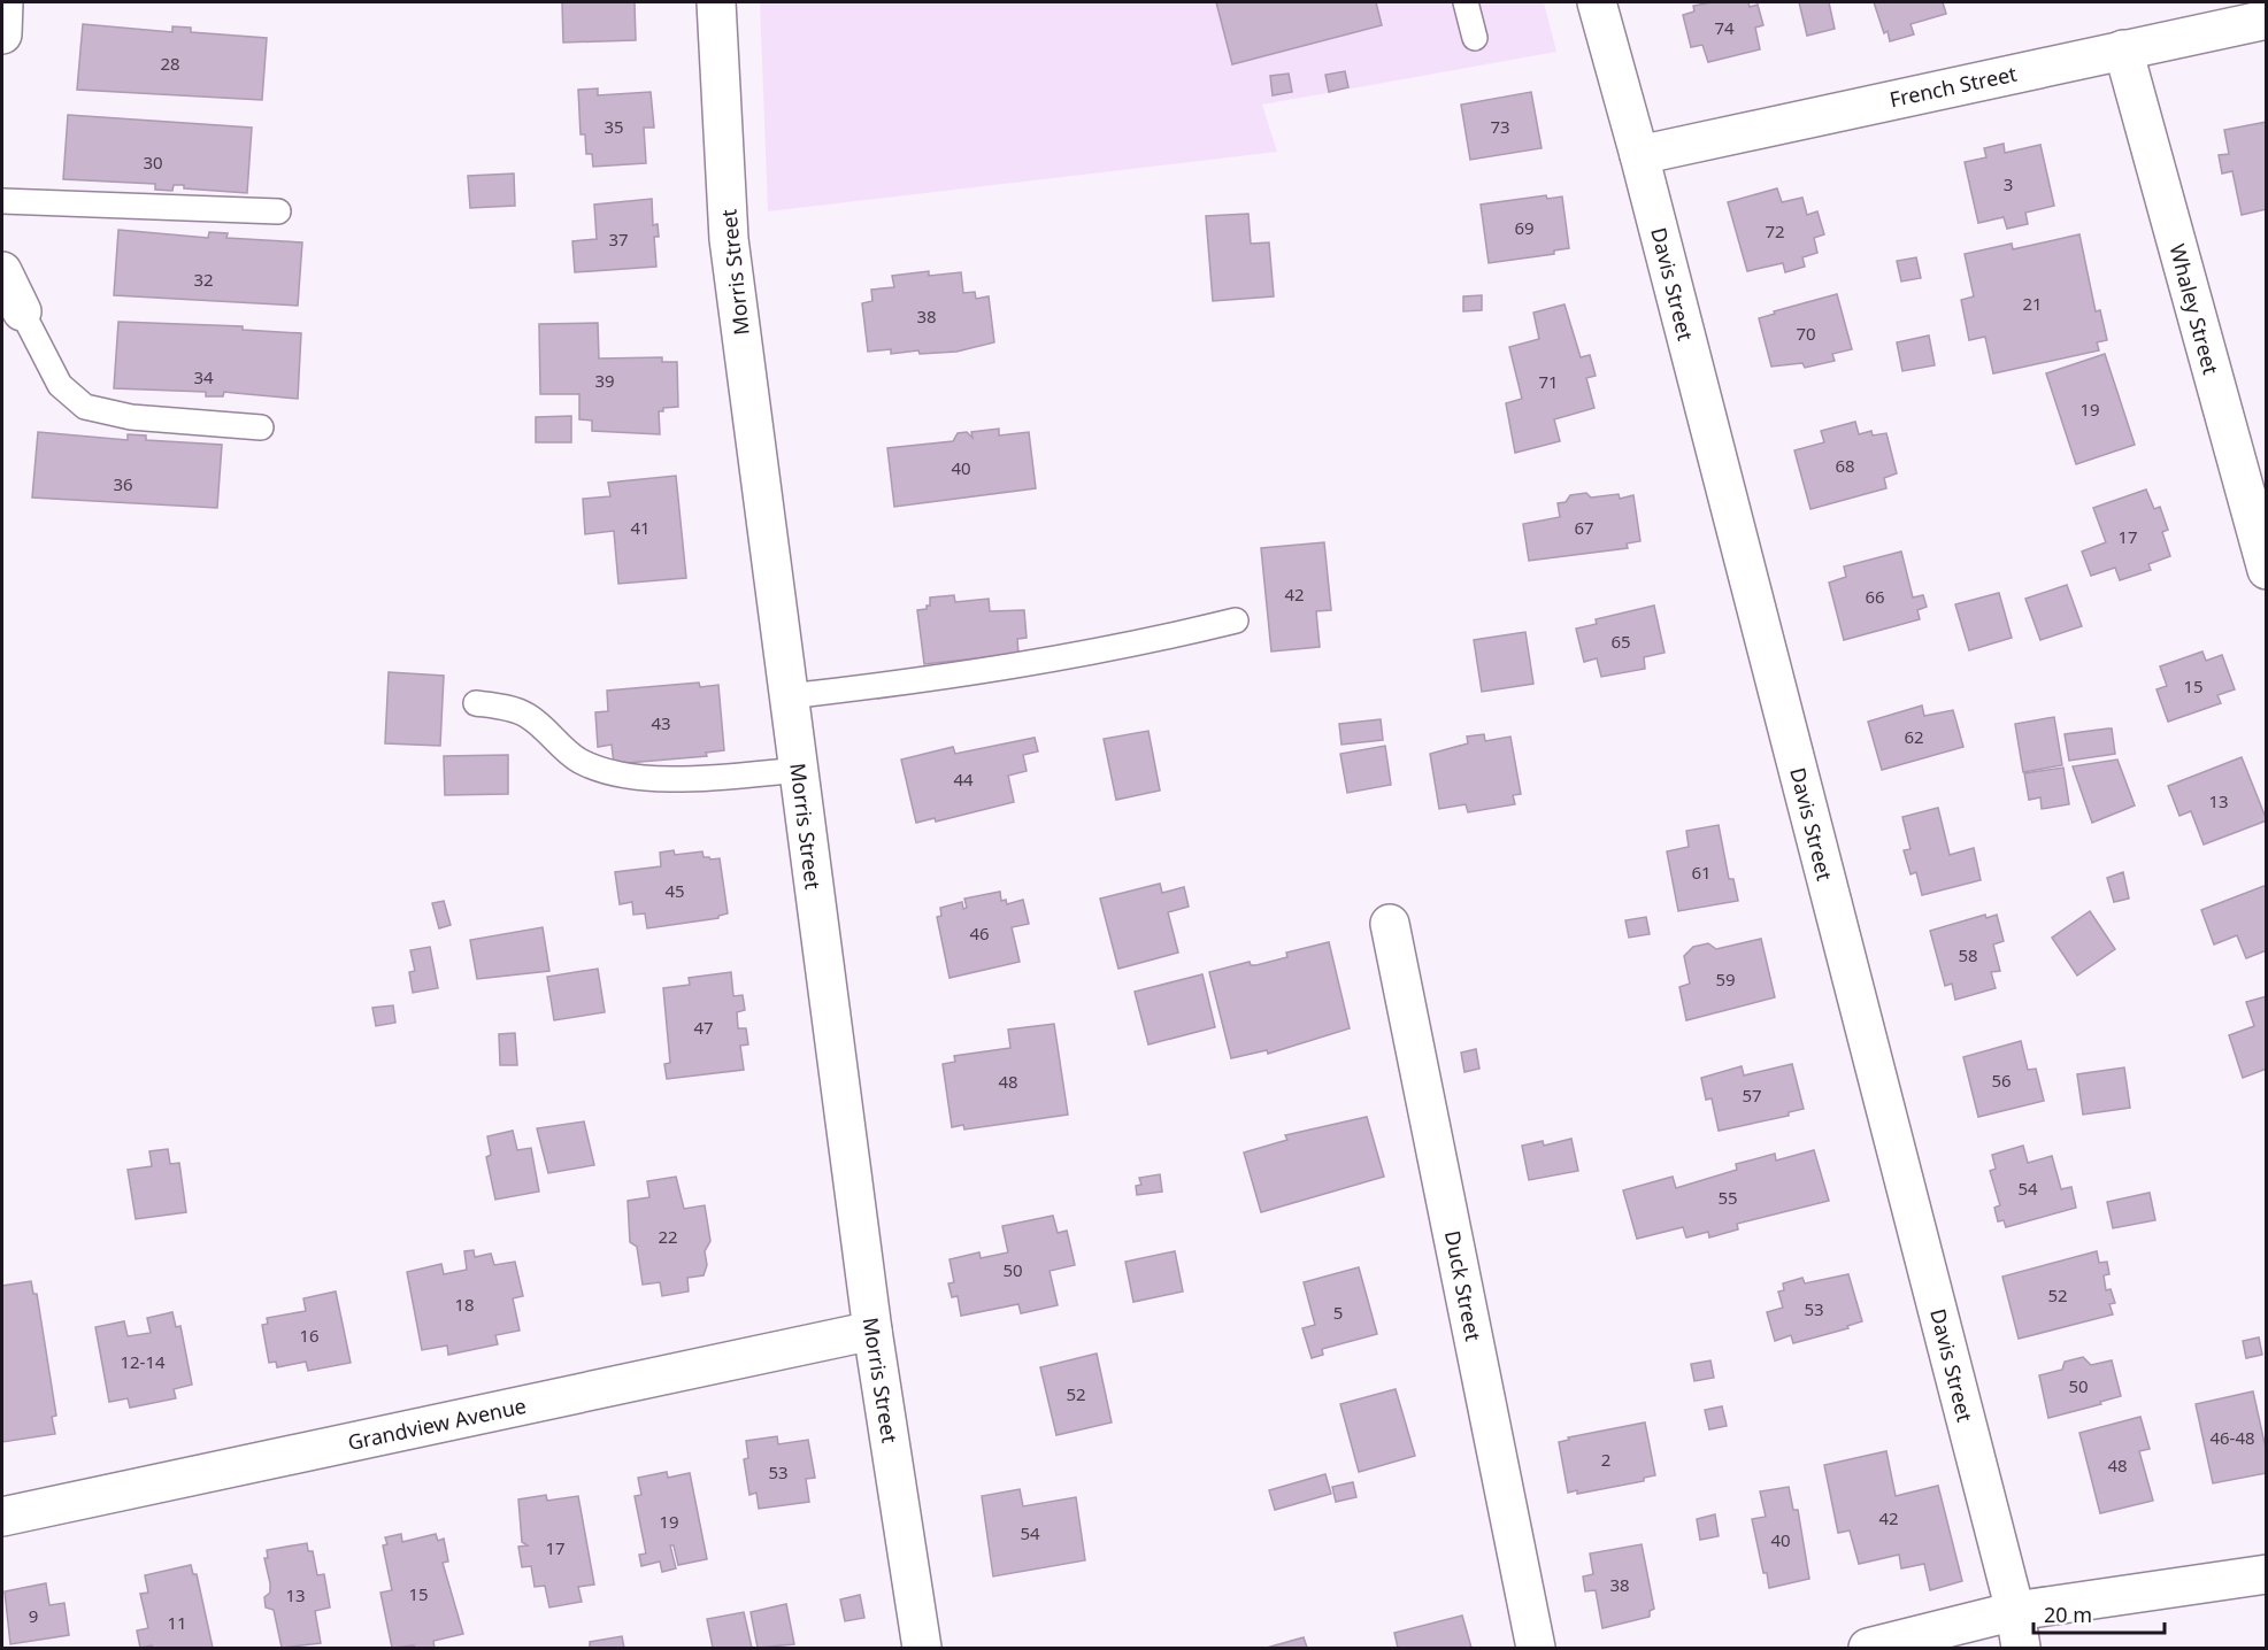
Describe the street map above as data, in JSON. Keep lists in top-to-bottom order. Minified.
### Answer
{"streets":{"street":["French Street","Morris Street","Davis Street","Whaley Street","Duck Street","Grandview Avenue"]},"crossings":[["French Street","Davis Street"],["French Street","Whaley Street"],["Morris Street","Grandview Avenue"]],"house_numbers":["74","28","35","73","30","3","69","72","37","32","21","38","70","34","39","71","19","68","40","36","41","67","17","42","66","65","15","43","62","44","13","61","45","46","58","59","47","56","48","57","54","55","22","50","52","18","53","5","16","12-14","50","52","46-48","2","48","53","42","19","54","40","17","38","15","13","9","11"],"scale_bar":"20 m"}
